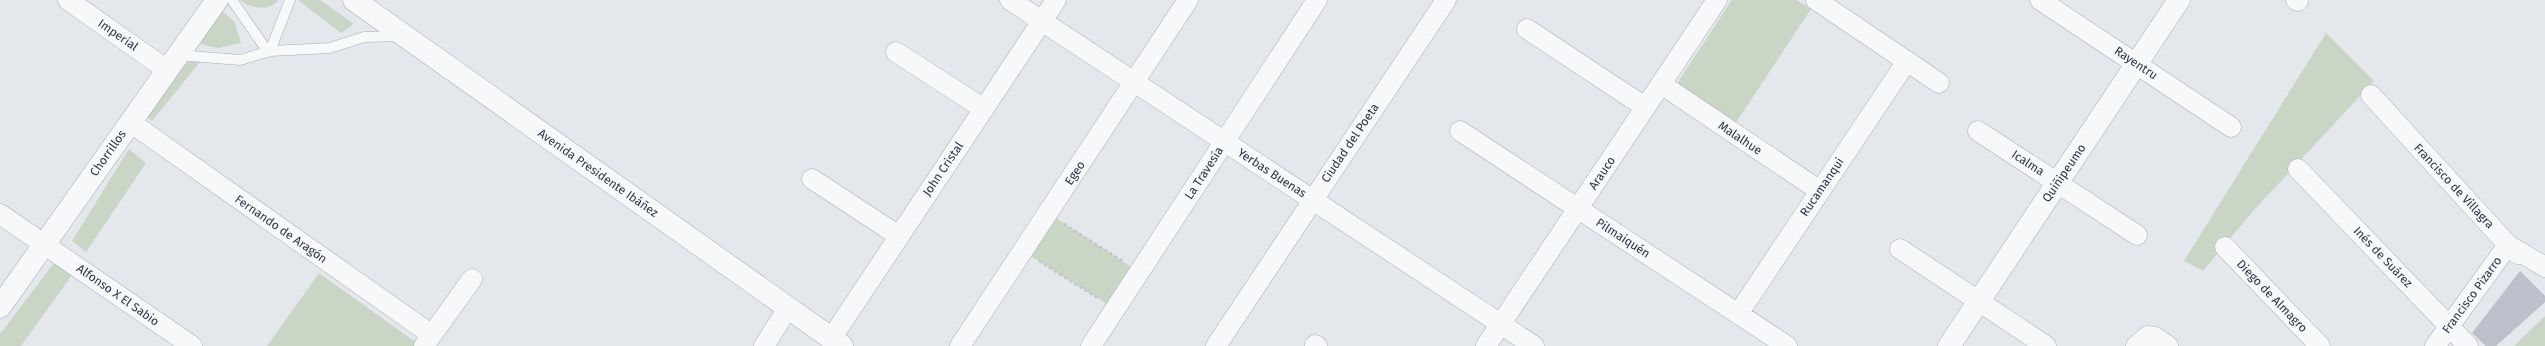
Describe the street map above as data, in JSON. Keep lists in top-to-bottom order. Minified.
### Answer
{"streets":{"street":["Imperial","Rayentru","Malalhue","Ciudad del Poeta","Chorrillos","Icalma","John Cristal","Avenida Presidente Ibáñez","Egeo","La Travesía","Yerbas Buenas","Arauco","Quiñipeumo","Francisco de Villagra","Rucamanqui","Fernando de Aragón","Pilmaiquén","Inés de Suárez","Alfonso X El Sabio","Francisco Pizarro","Diego de Almagro"]},"crossings":[["Imperial","Chorrillos"],["Rayentru","Quiñipeumo"],["Malalhue","Arauco"],["Malalhue","Rucamanqui"],["Ciudad del Poeta","Yerbas Buenas"],["Chorrillos","Fernando de Aragón"],["Chorrillos","Alfonso X El Sabio"],["Icalma","Quiñipeumo"],["John Cristal","Avenida Presidente Ibáñez"],["John Cristal","Yerbas Buenas"],["Egeo","Yerbas Buenas"],["La Travesía","Yerbas Buenas"],["Yerbas Buenas","Arauco"],["Arauco","Pilmaiquén"],["Francisco de Villagra","Francisco Pizarro"],["Rucamanqui","Pilmaiquén"],["Inés de Suárez","Francisco Pizarro"]]}
